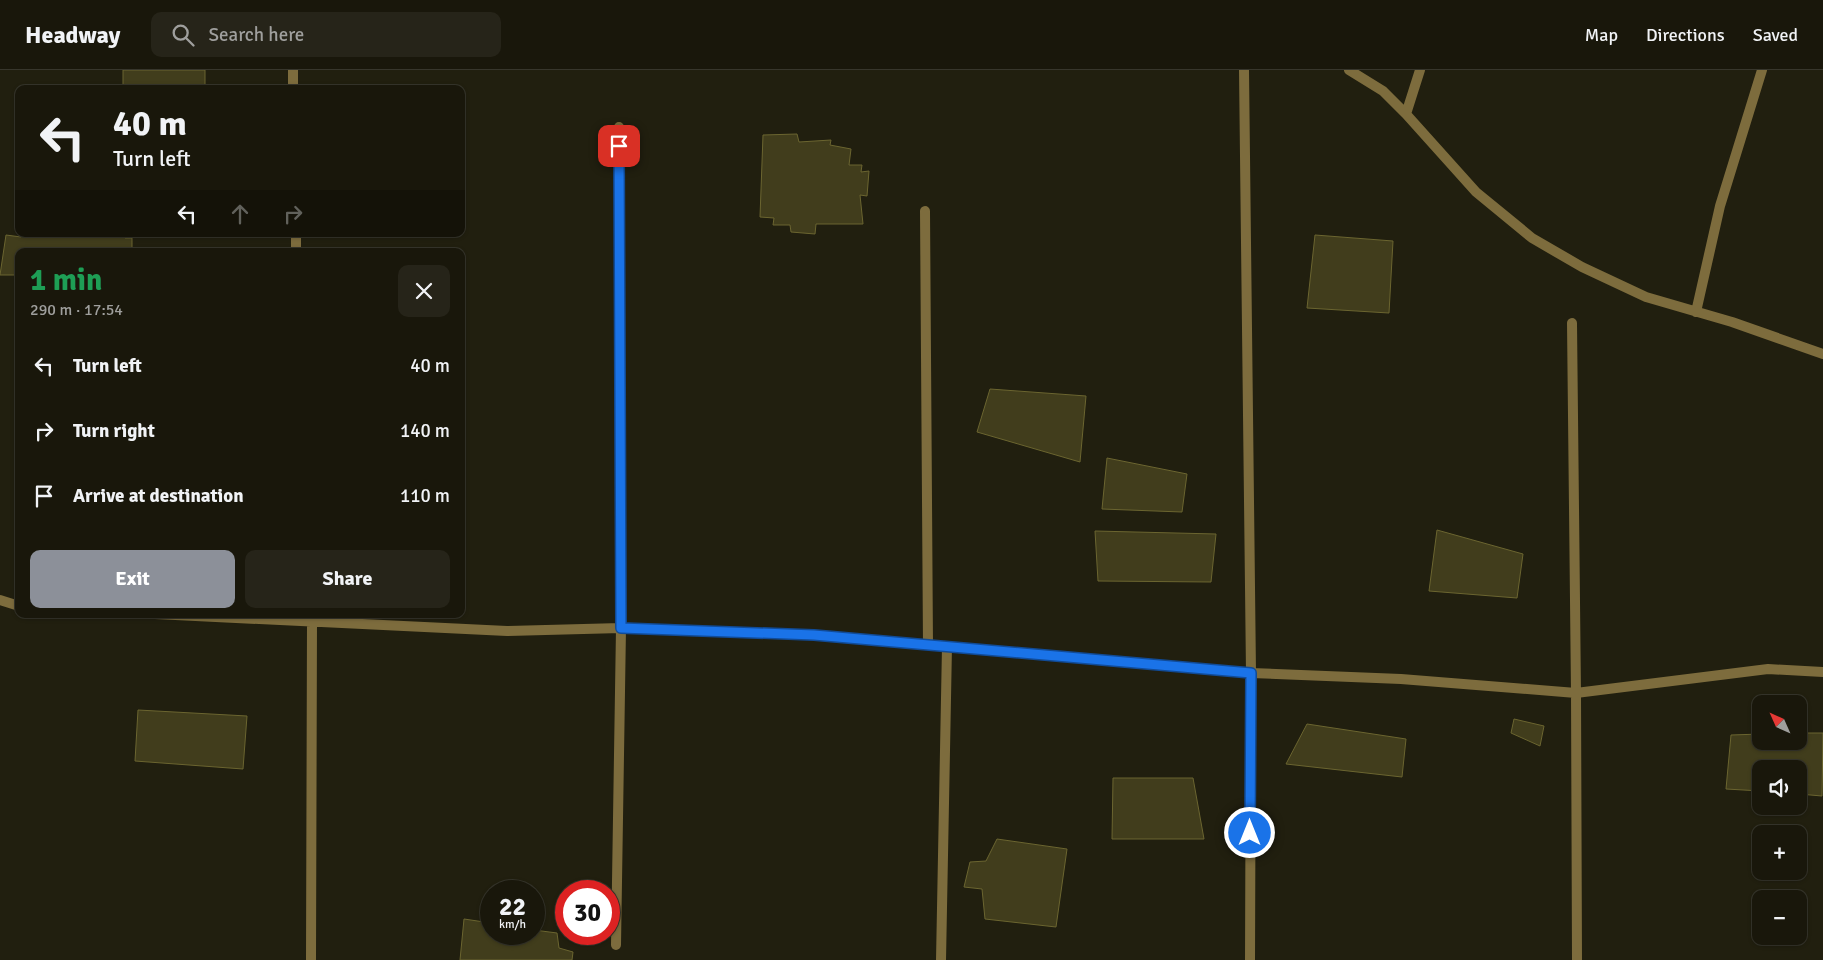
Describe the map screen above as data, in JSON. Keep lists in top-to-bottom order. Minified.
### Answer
{"north":"top left","page":{"header":"Headway","search":"Search here","nav":["Map","Directions","Saved"],"turn":["40 m","Turn left"],"heading":["1 min","290 m · 17:54"],"list":[{"name":"Turn left","value":"40 m"},{"name":"Turn right","value":"140 m"},{"name":"Arrive at destination","value":"110 m"}],"buttons":["Exit","Share"],"map_buttons":["+","−"],"speed":"22 km/h","limit":"30"}}
